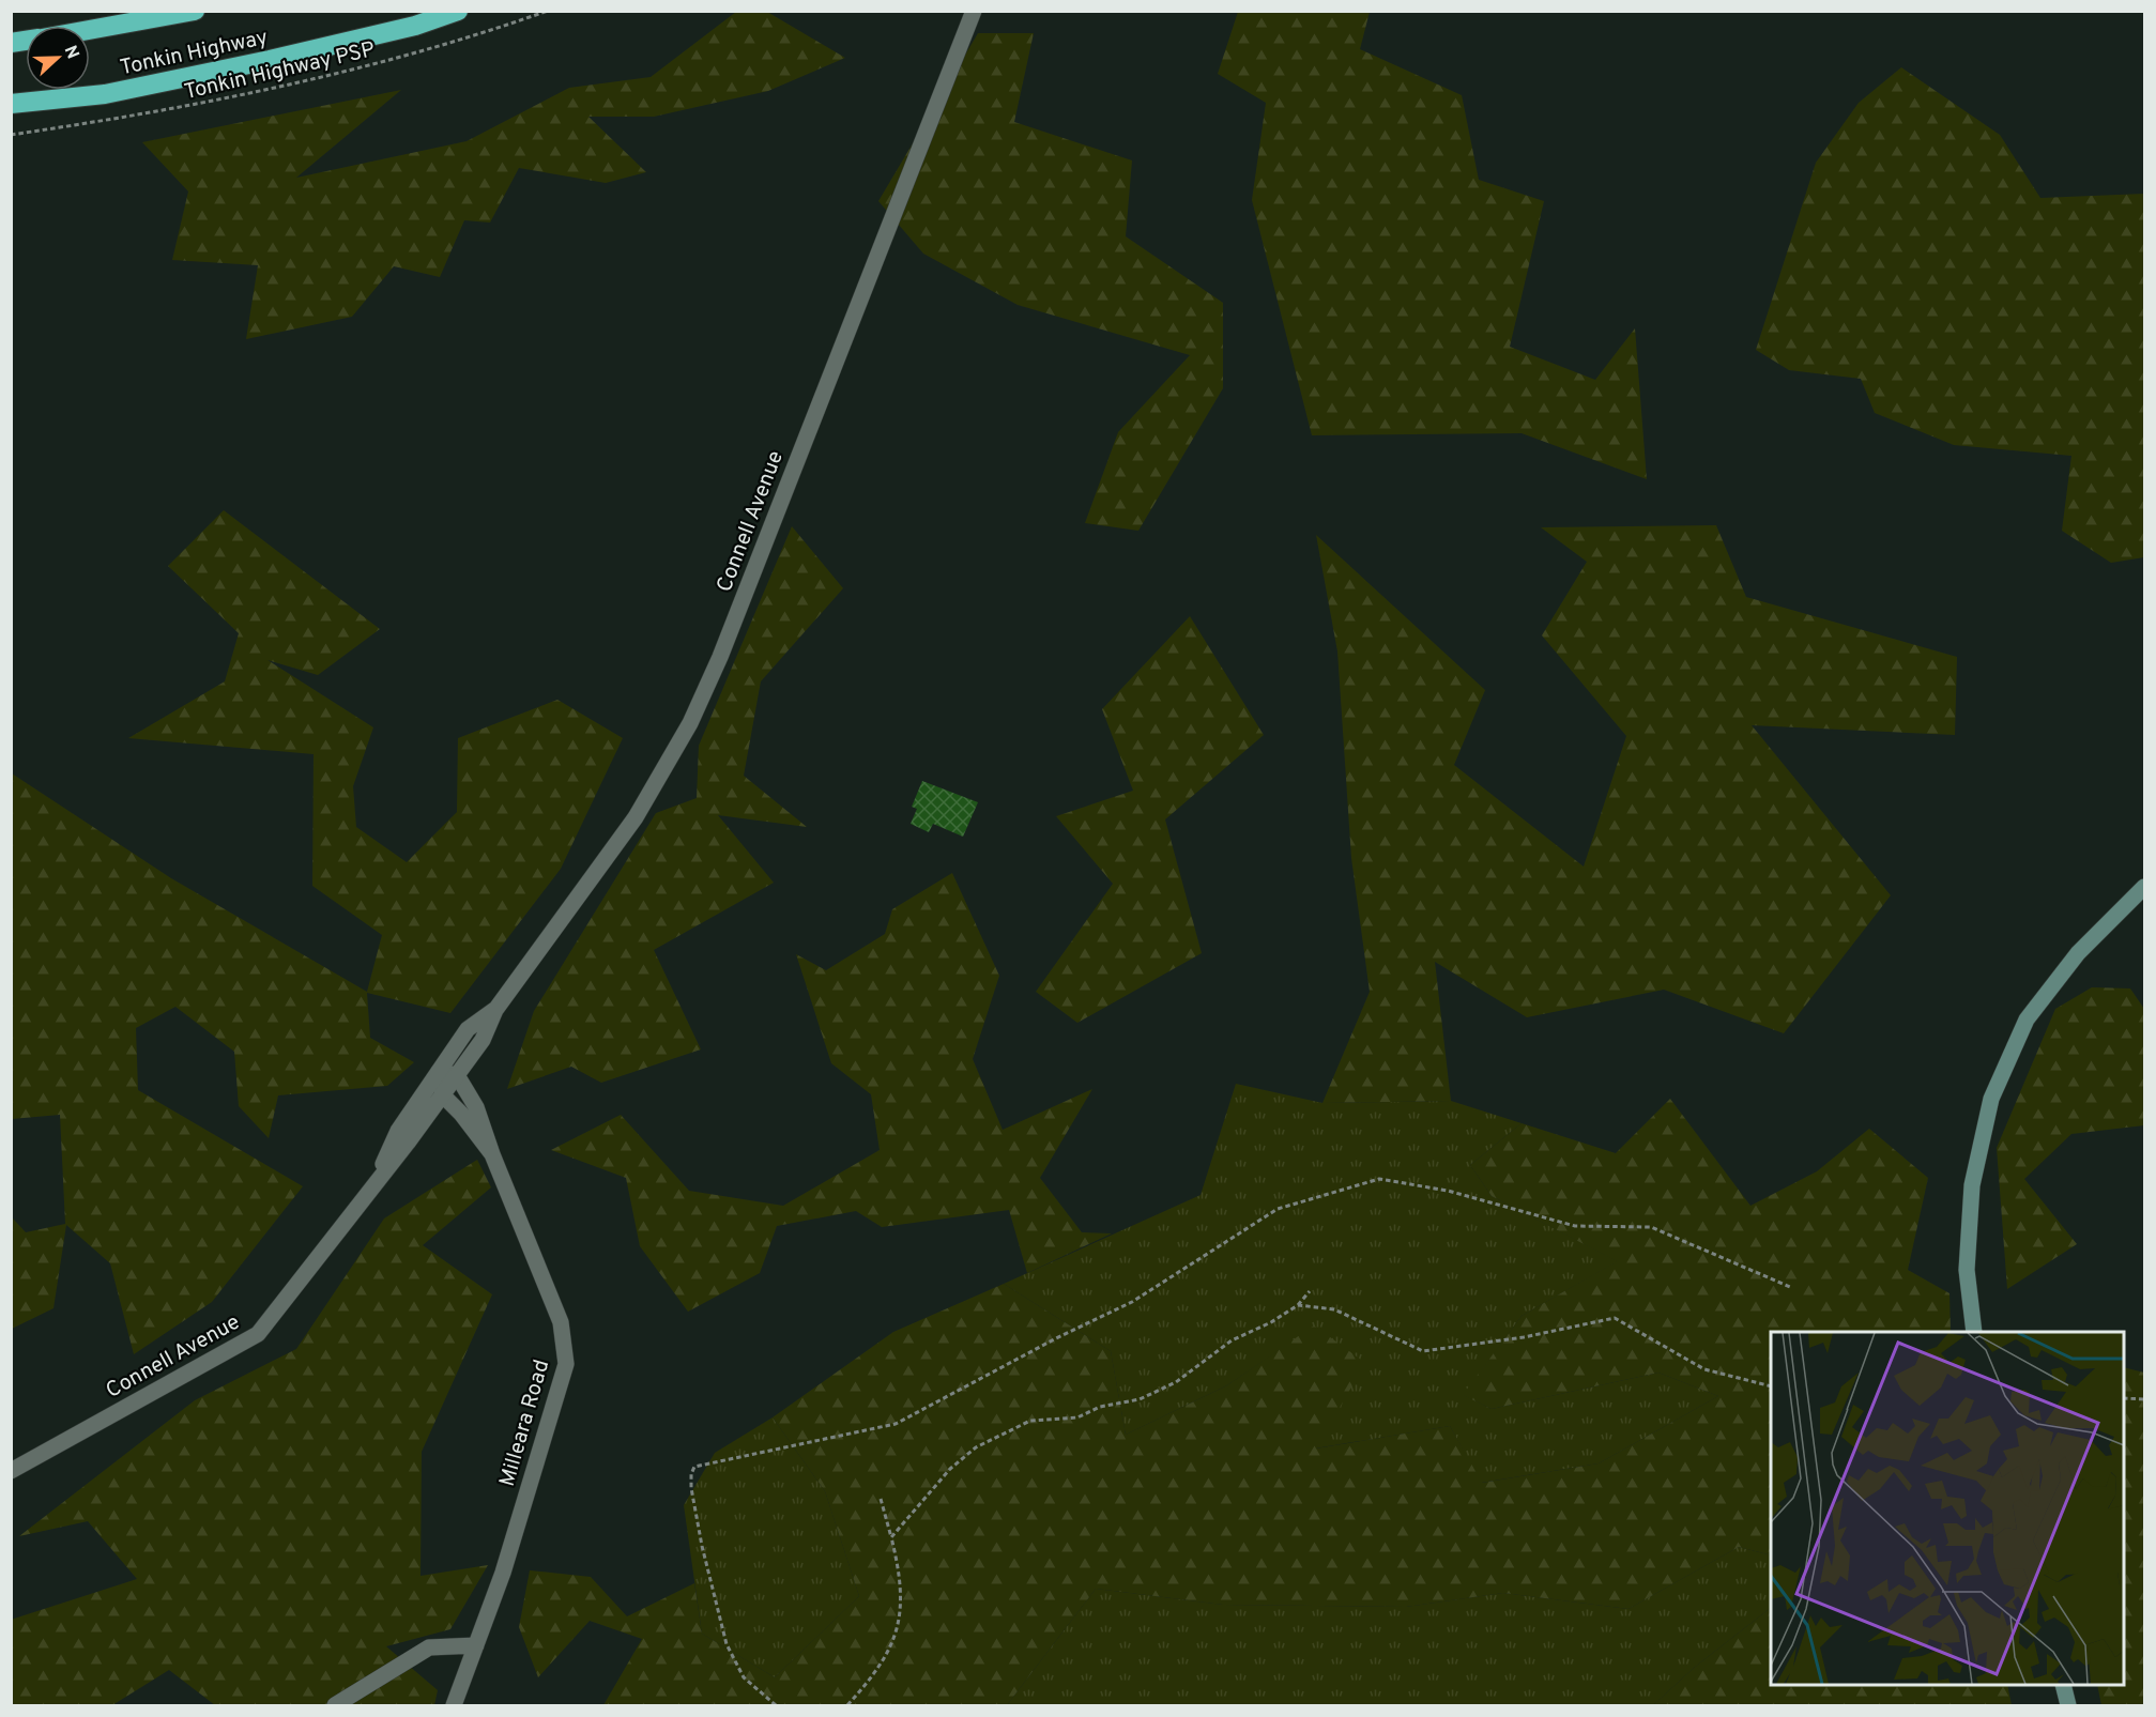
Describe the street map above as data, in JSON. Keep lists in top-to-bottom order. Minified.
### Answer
{"streets":{"highway":["Tonkin Highway"],"street":["Connell Avenue","Milleara Road"],"path":["Tonkin Highway PSP"]},"crossings":[["Connell Avenue","Milleara Road"]],"north":"right"}
